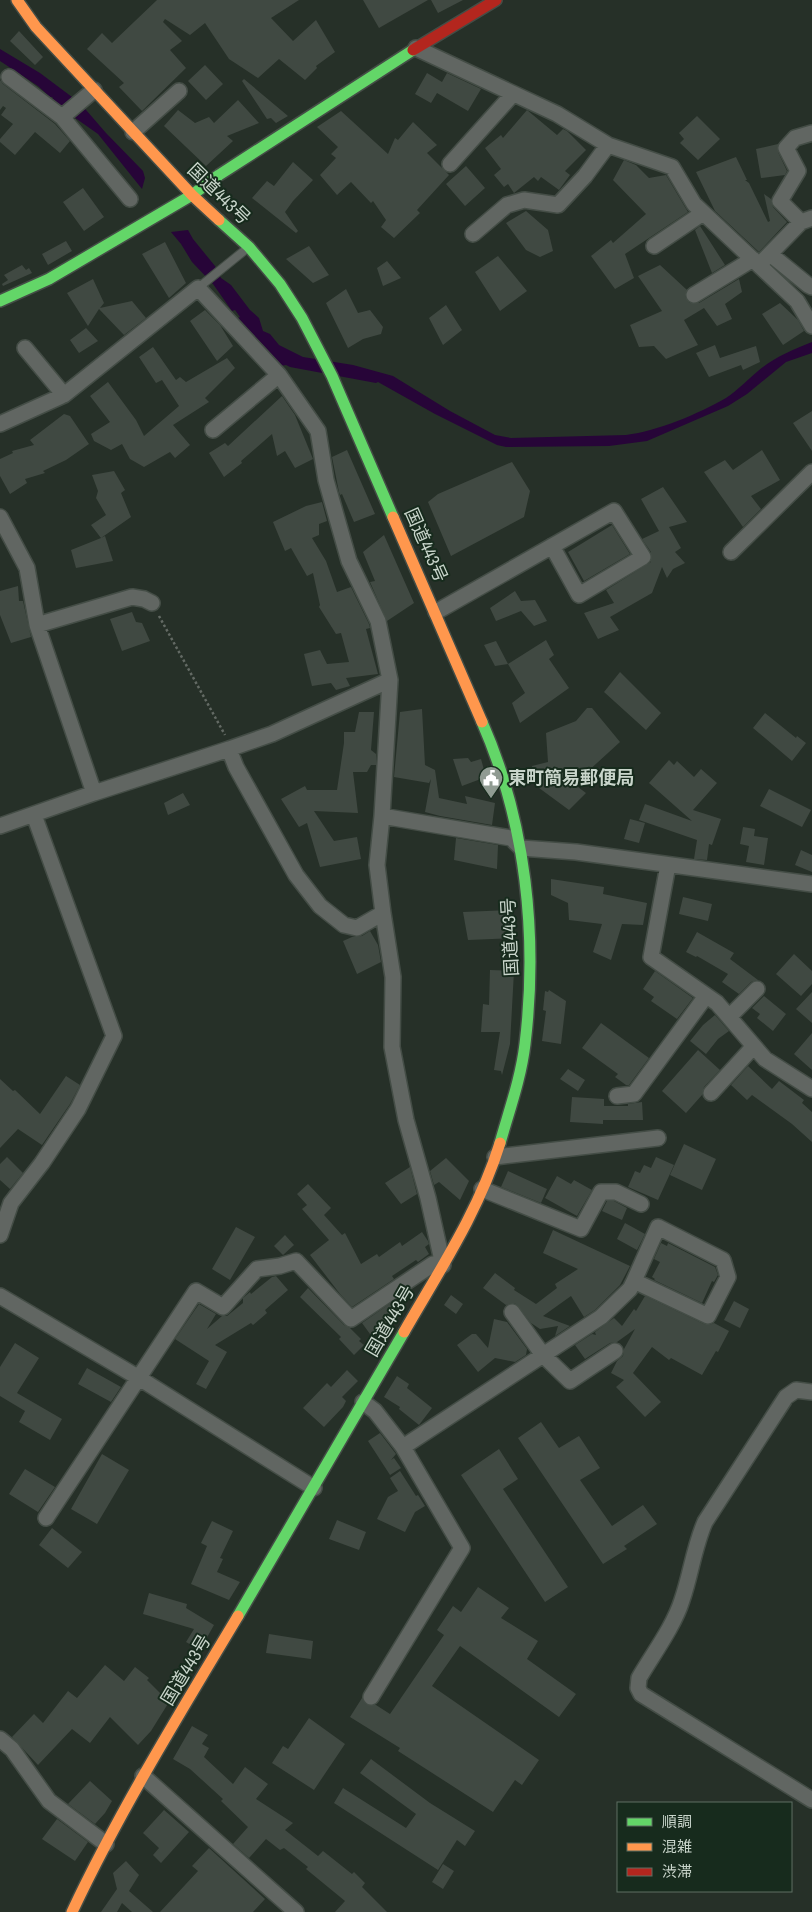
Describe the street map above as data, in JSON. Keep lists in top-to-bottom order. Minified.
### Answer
{"streets":{"main road":["国道443号"]},"places":{"public building":["東町簡易郵便局"]},"legend":["順調","混雑","渋滞"]}
